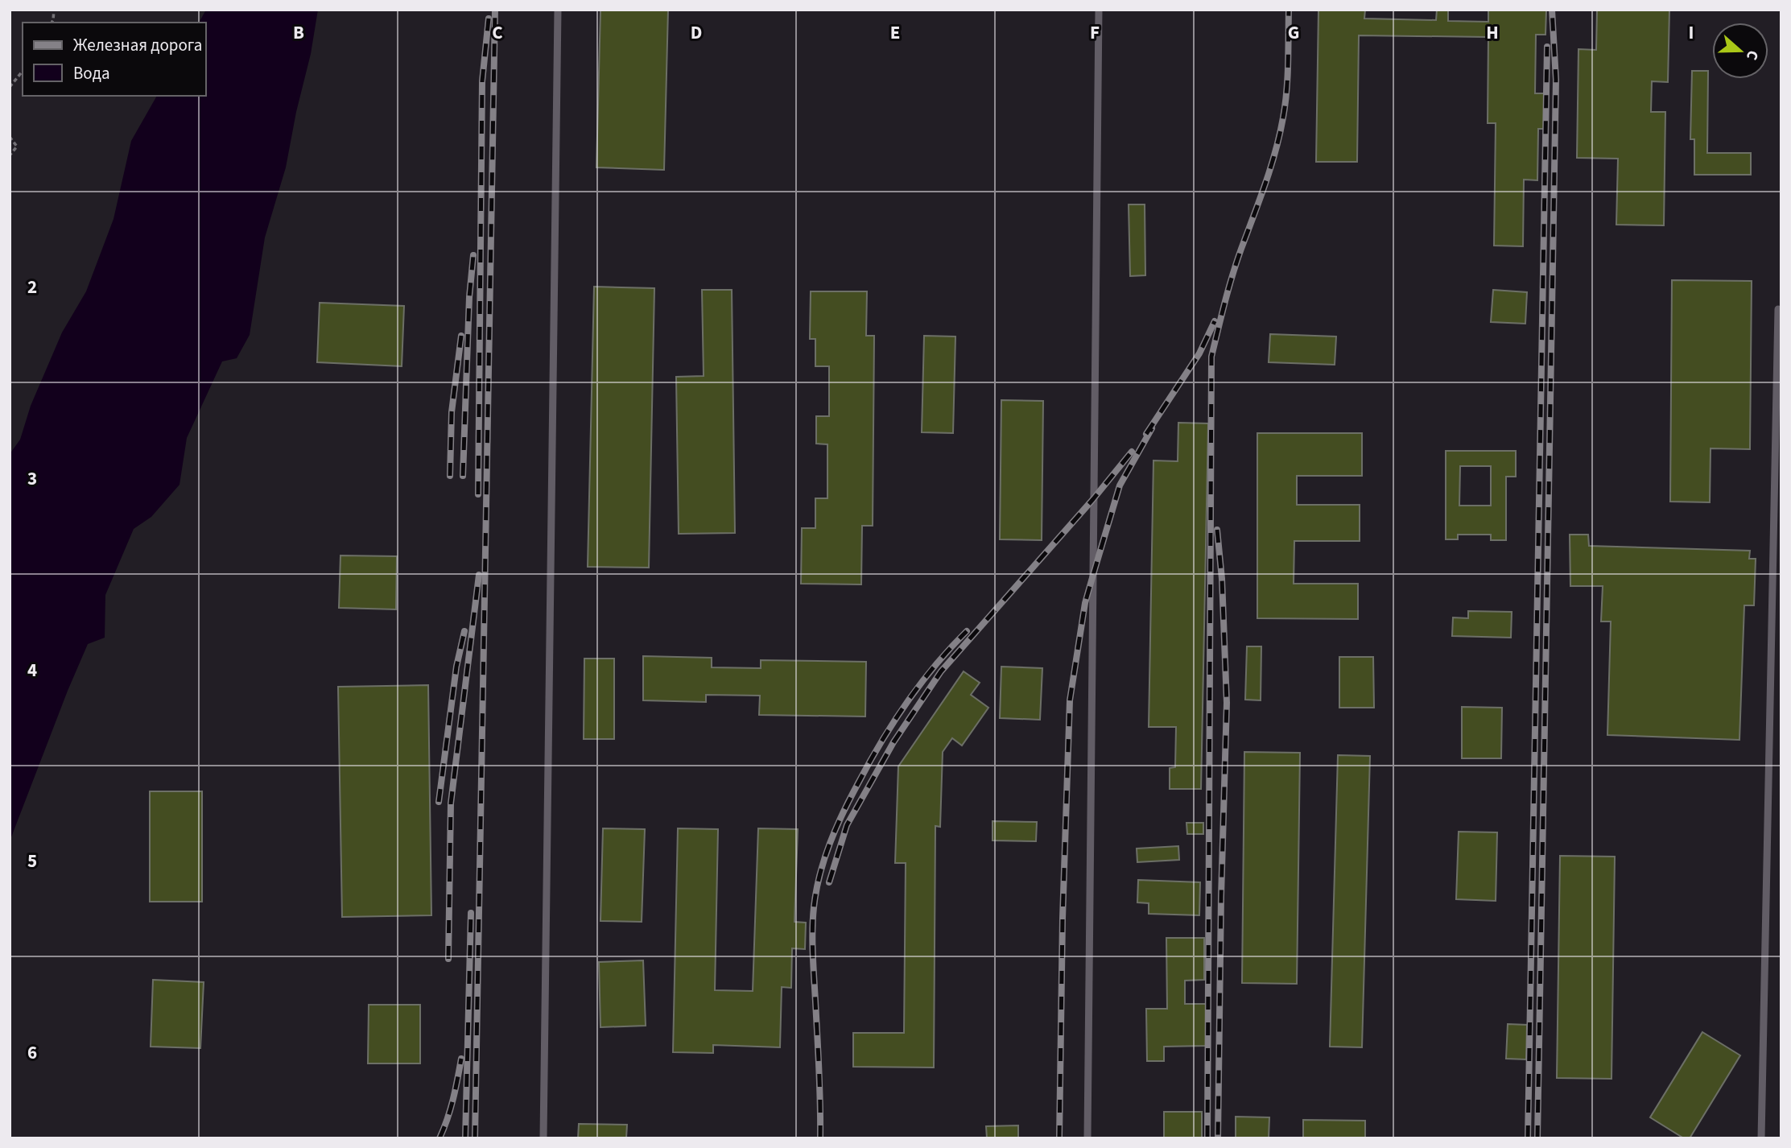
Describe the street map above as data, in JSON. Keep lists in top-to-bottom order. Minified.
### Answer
{"legend":["Железная дорога","Вода"],"north":"right","grid":{"columns":["B","C","D","E","F","G","H","I"],"rows":["2","3","4","5","6"]}}
